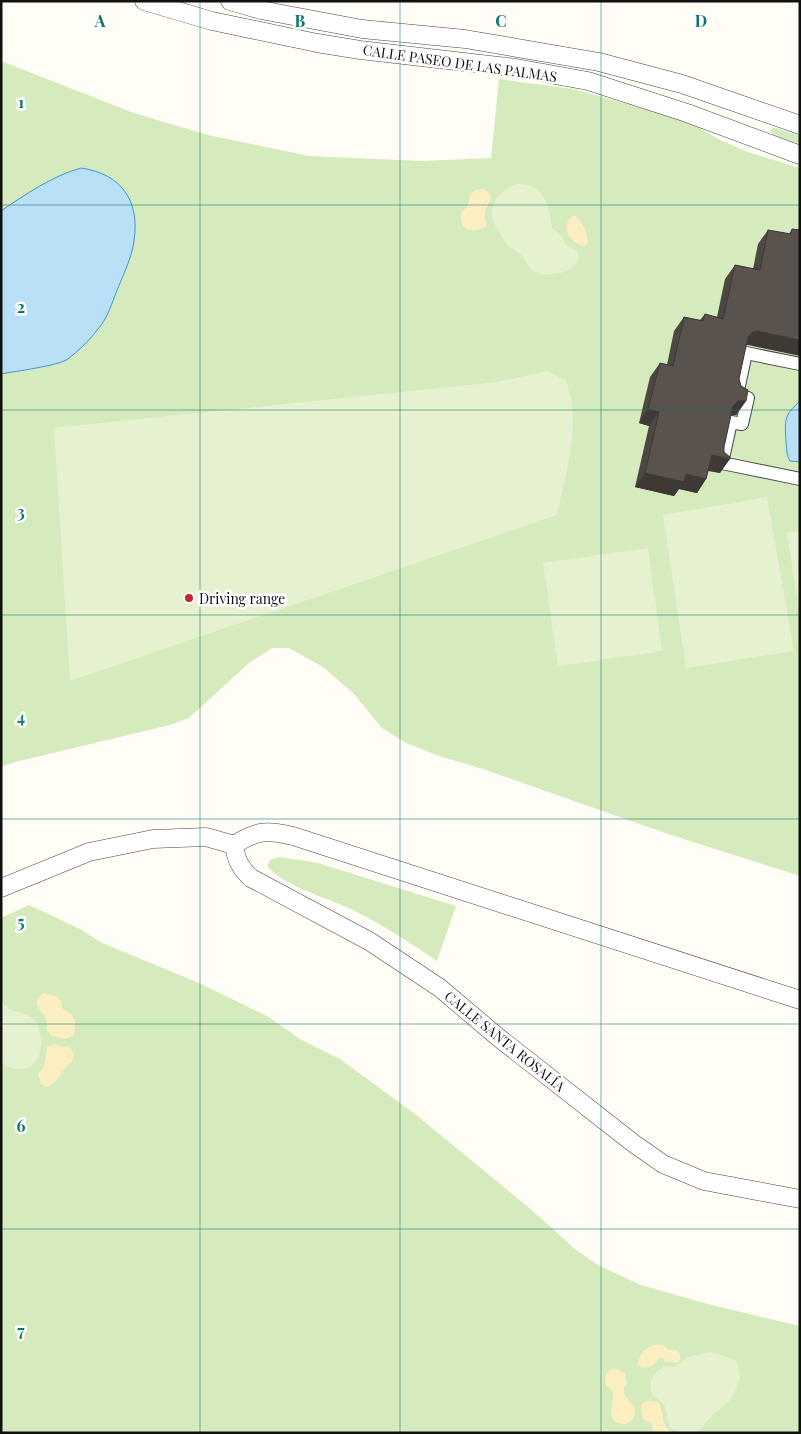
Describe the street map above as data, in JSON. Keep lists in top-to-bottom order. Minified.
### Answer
{"streets":{"street":["CALLE PASEO DE LAS PALMAS","CALLE SANTA ROSALÍA"]},"places":["Driving range"],"grid":{"columns":["A","B","C","D"],"rows":["1","2","3","4","5","6","7"]}}
